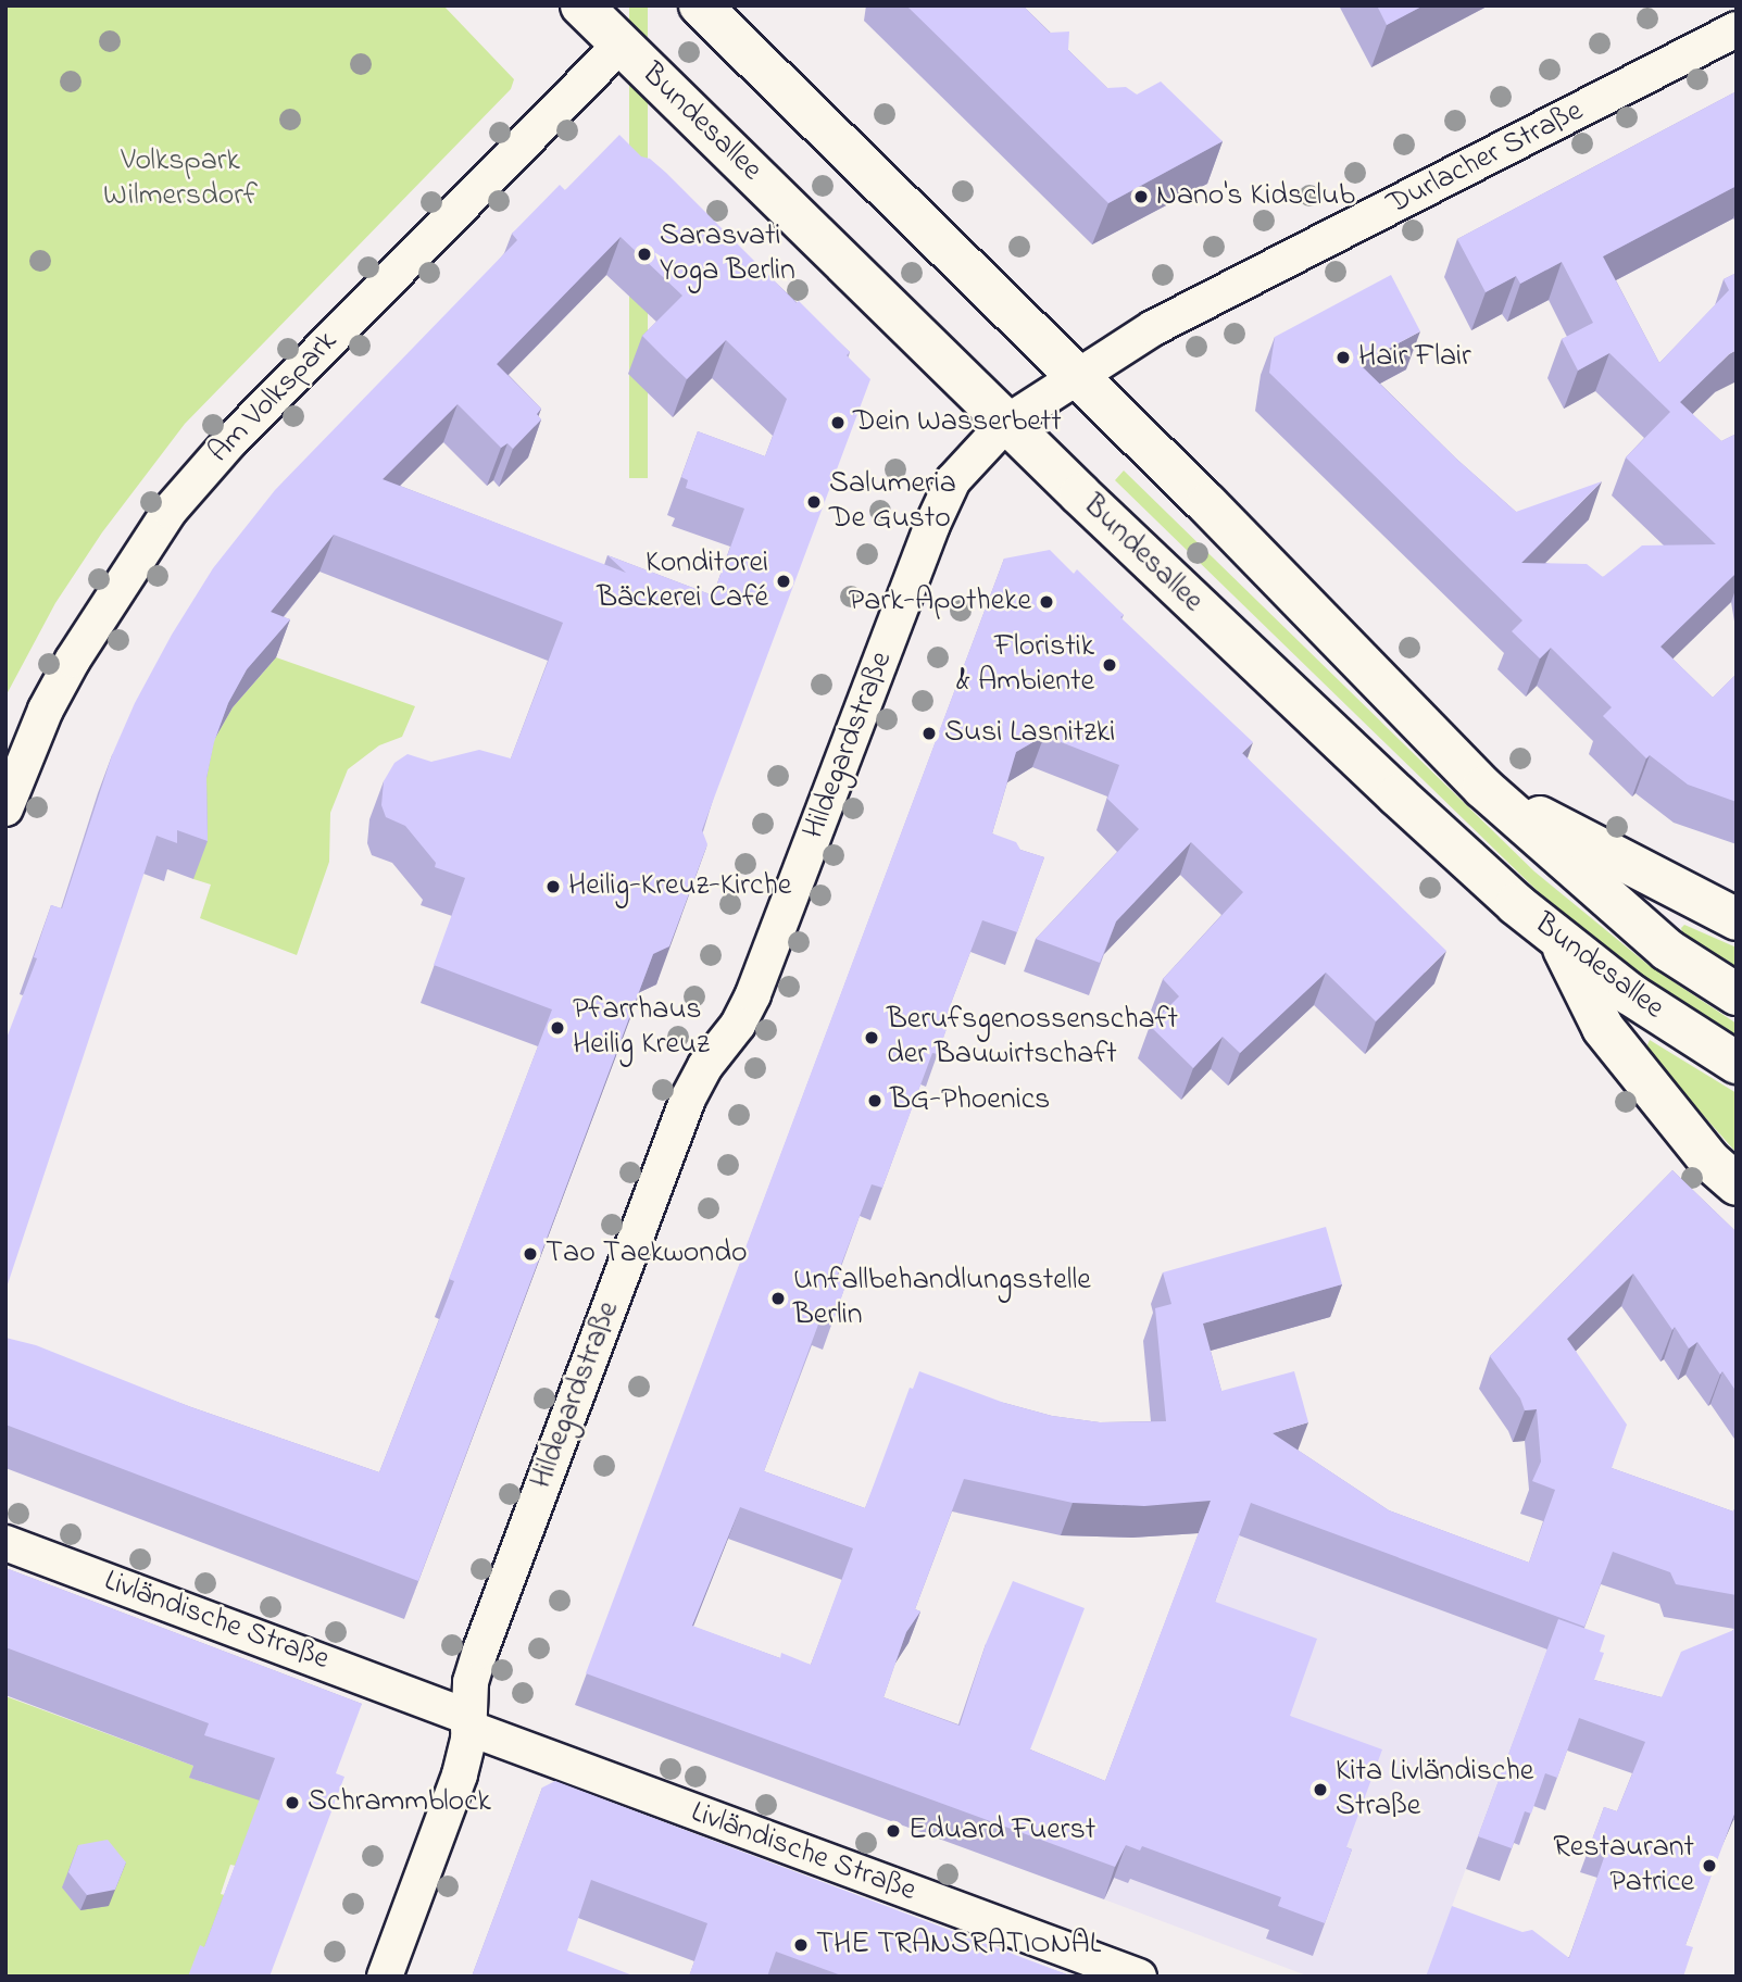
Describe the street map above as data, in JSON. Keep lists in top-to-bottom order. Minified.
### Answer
{"streets":{"main road":["Bundesallee"],"street":["Durlacher Straße","Am Volkspark","Hildegardstraße","Livländische Straße"]},"crossings":[["Bundesallee","Durlacher Straße"],["Bundesallee","Am Volkspark"],["Bundesallee","Hildegardstraße"],["Durlacher Straße","Hildegardstraße"],["Hildegardstraße","Livländische Straße"]],"parks":["Volkspark Wilmersdorf"],"places":["Nano's Kidsclub","Sarasvati Yoga Berlin","Hair Flair","Dein Wasserbett","Salumeria De Gusto","Konditorei Bäckerei Café","Park-Apotheke","Floristik & Ambiente","Susi Lasnitzki","Heilig-Kreuz-Kirche","Pfarrhaus Heilig Kreuz","Berufsgenossenschaft der Bauwirtschaft","BG-Phoenics","Tao Taekwondo","Unfallbehandlungsstelle Berlin","Kita Livländische Straße","Schrammblock","Eduard Fuerst","Restaurant Patrice","THE TRANSRATIONAL"]}
